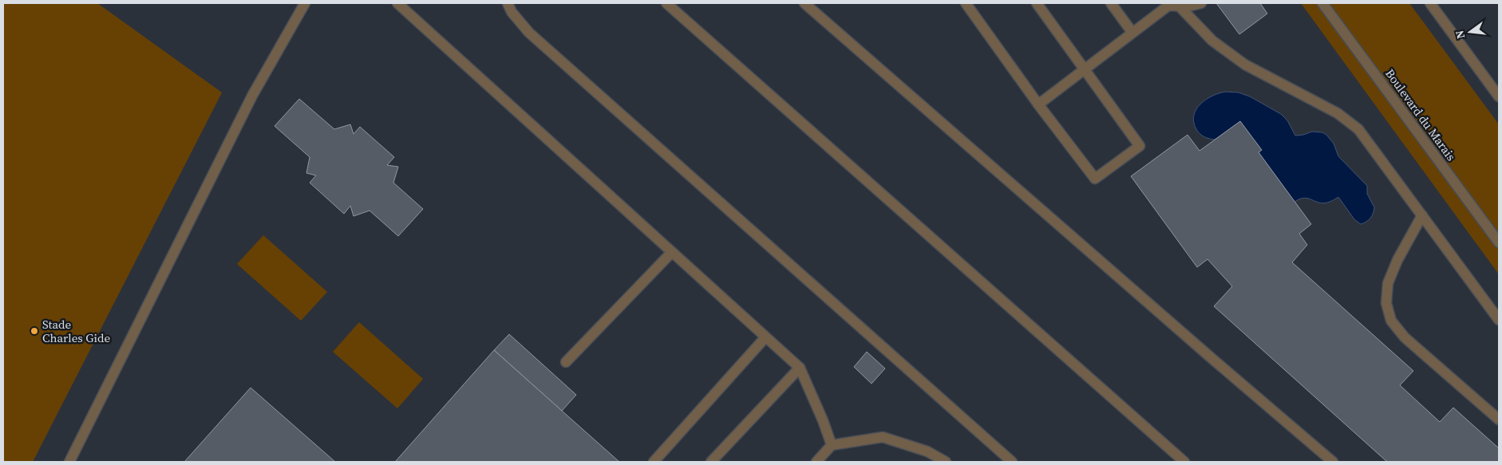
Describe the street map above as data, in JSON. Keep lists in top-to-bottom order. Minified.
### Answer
{"streets":{"street":["Boulevard du Marais"]},"places":["Stade Charles Gide"],"north":"left"}
